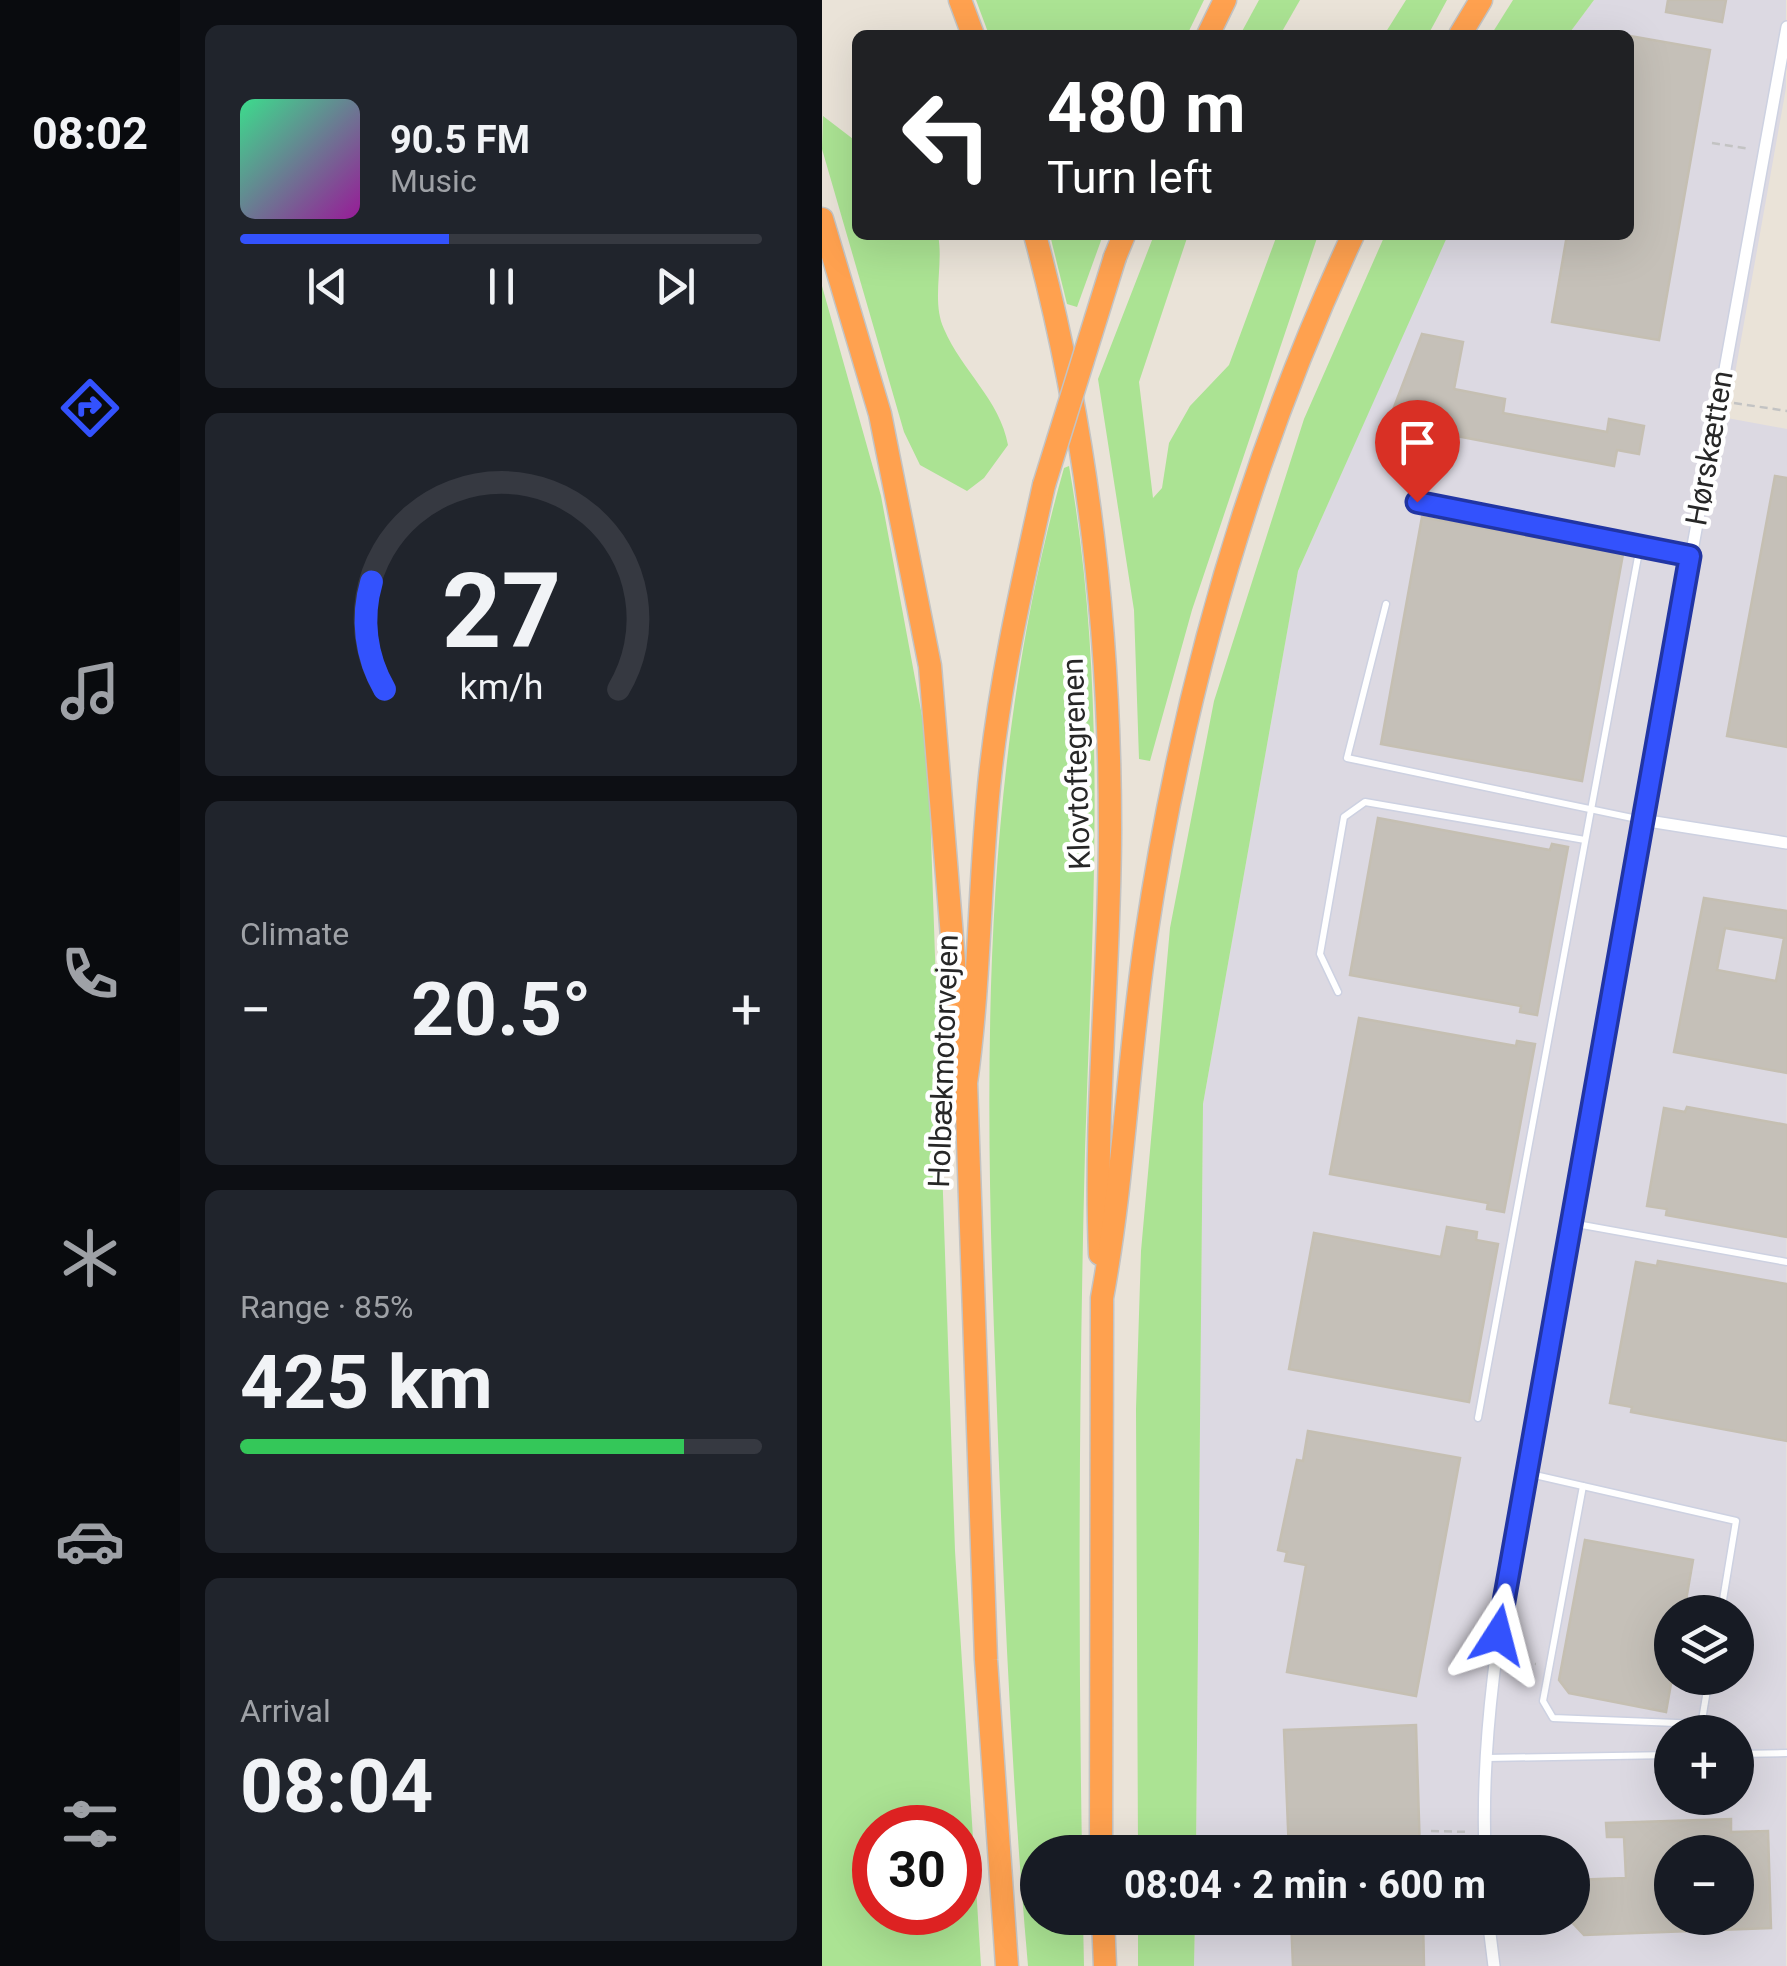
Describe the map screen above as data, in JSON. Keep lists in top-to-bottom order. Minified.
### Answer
{"streets":{"highway":["Klovtoftegrenen","Holbækmotorvejen"],"street":["Hørskætten"]},"page":{"tabs":"08:02","turn":["480 m","Turn left"],"song":["90.5 FM","Music"],"tile":["Climate",["Range · 85%","425 km"],["Arrival","08:04"]],"heat":["−","20.5°","+"],"map_buttons":["+","−"],"limit":"30","trip":"08:04 · 2 min · 600 m","gauge":["27","km/h"]}}
